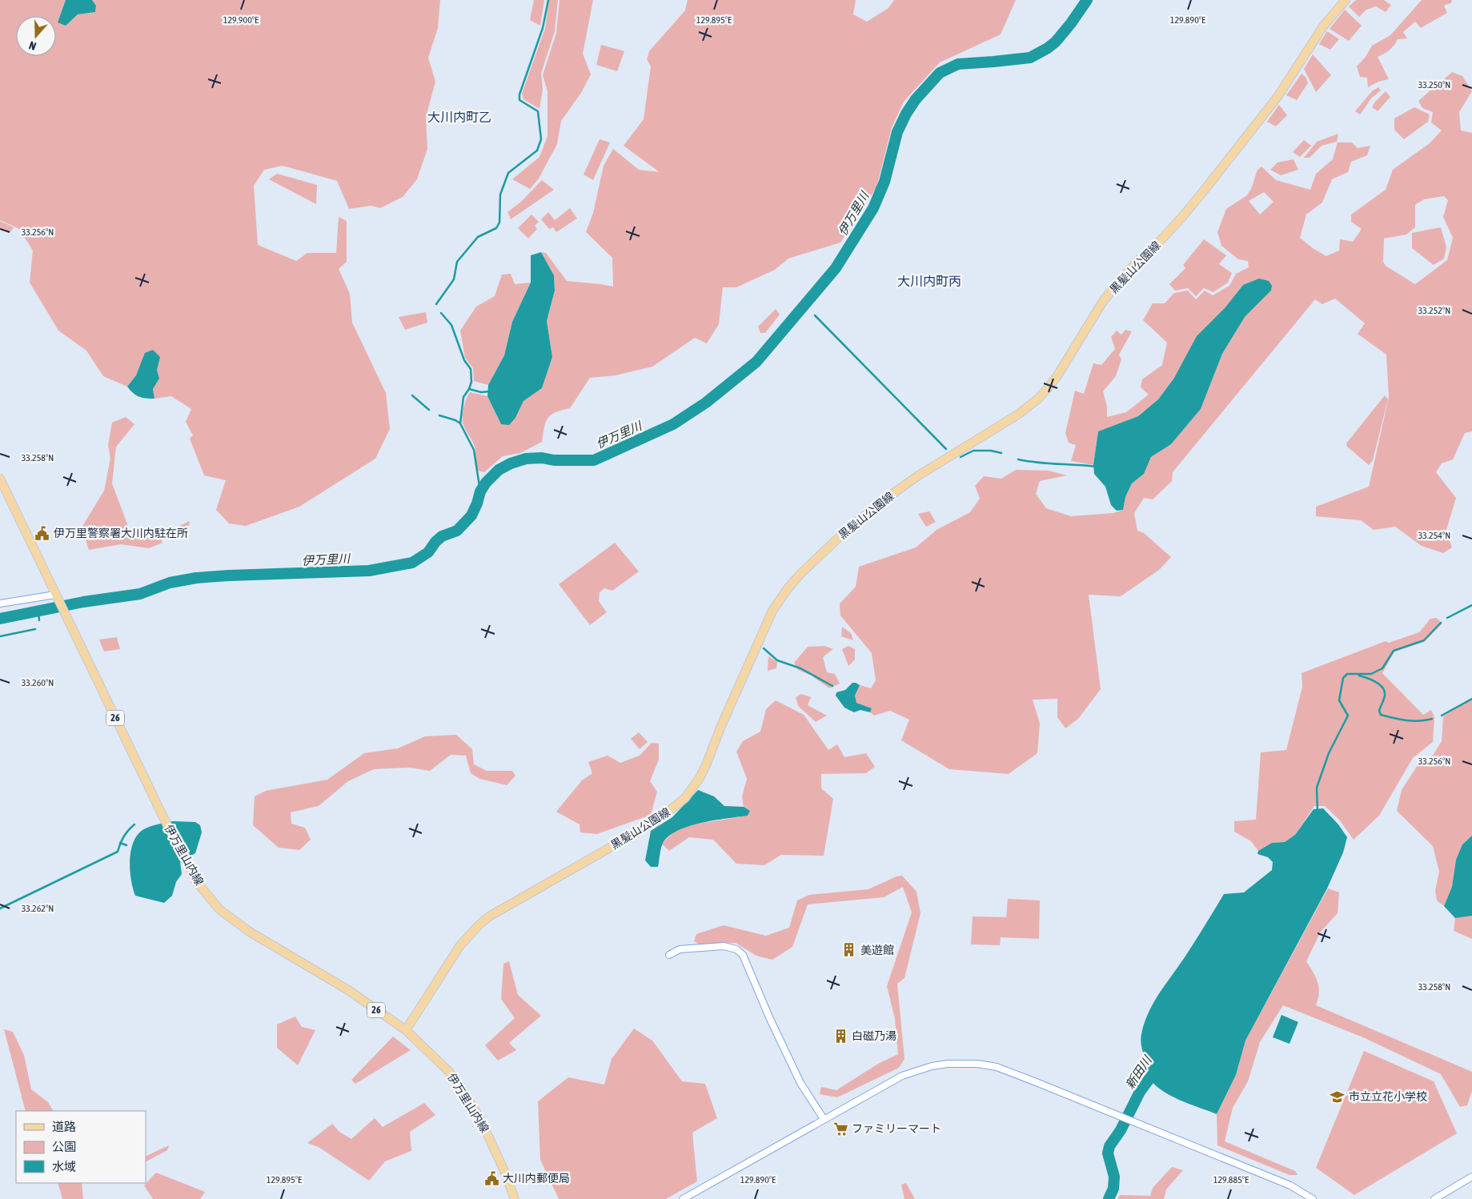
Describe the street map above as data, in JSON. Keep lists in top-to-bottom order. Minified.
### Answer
{"streets":{"main road":["黒髪山公園線","26","伊万里山内線"]},"crossings":[["黒髪山公園線","伊万里山内線"]],"districts":["大川内町乙","大川内町丙"],"water":["伊万里川","新田川"],"places":{"public building":["伊万里警察署大川内駐在所","大川内郵便局"],"building":["美遊館","白磁乃湯"],"school or university":["市立立花小学校"],"supermarket":["ファミリーマート"]},"legend":["道路","公園","水域"],"north":"bottom","coordinates":["129.900°E","129.895°E","129.890°E","33.250°N","33.256°N","33.252°N","33.258°N","33.254°N","33.260°N","33.262°N","129.885°E"]}
